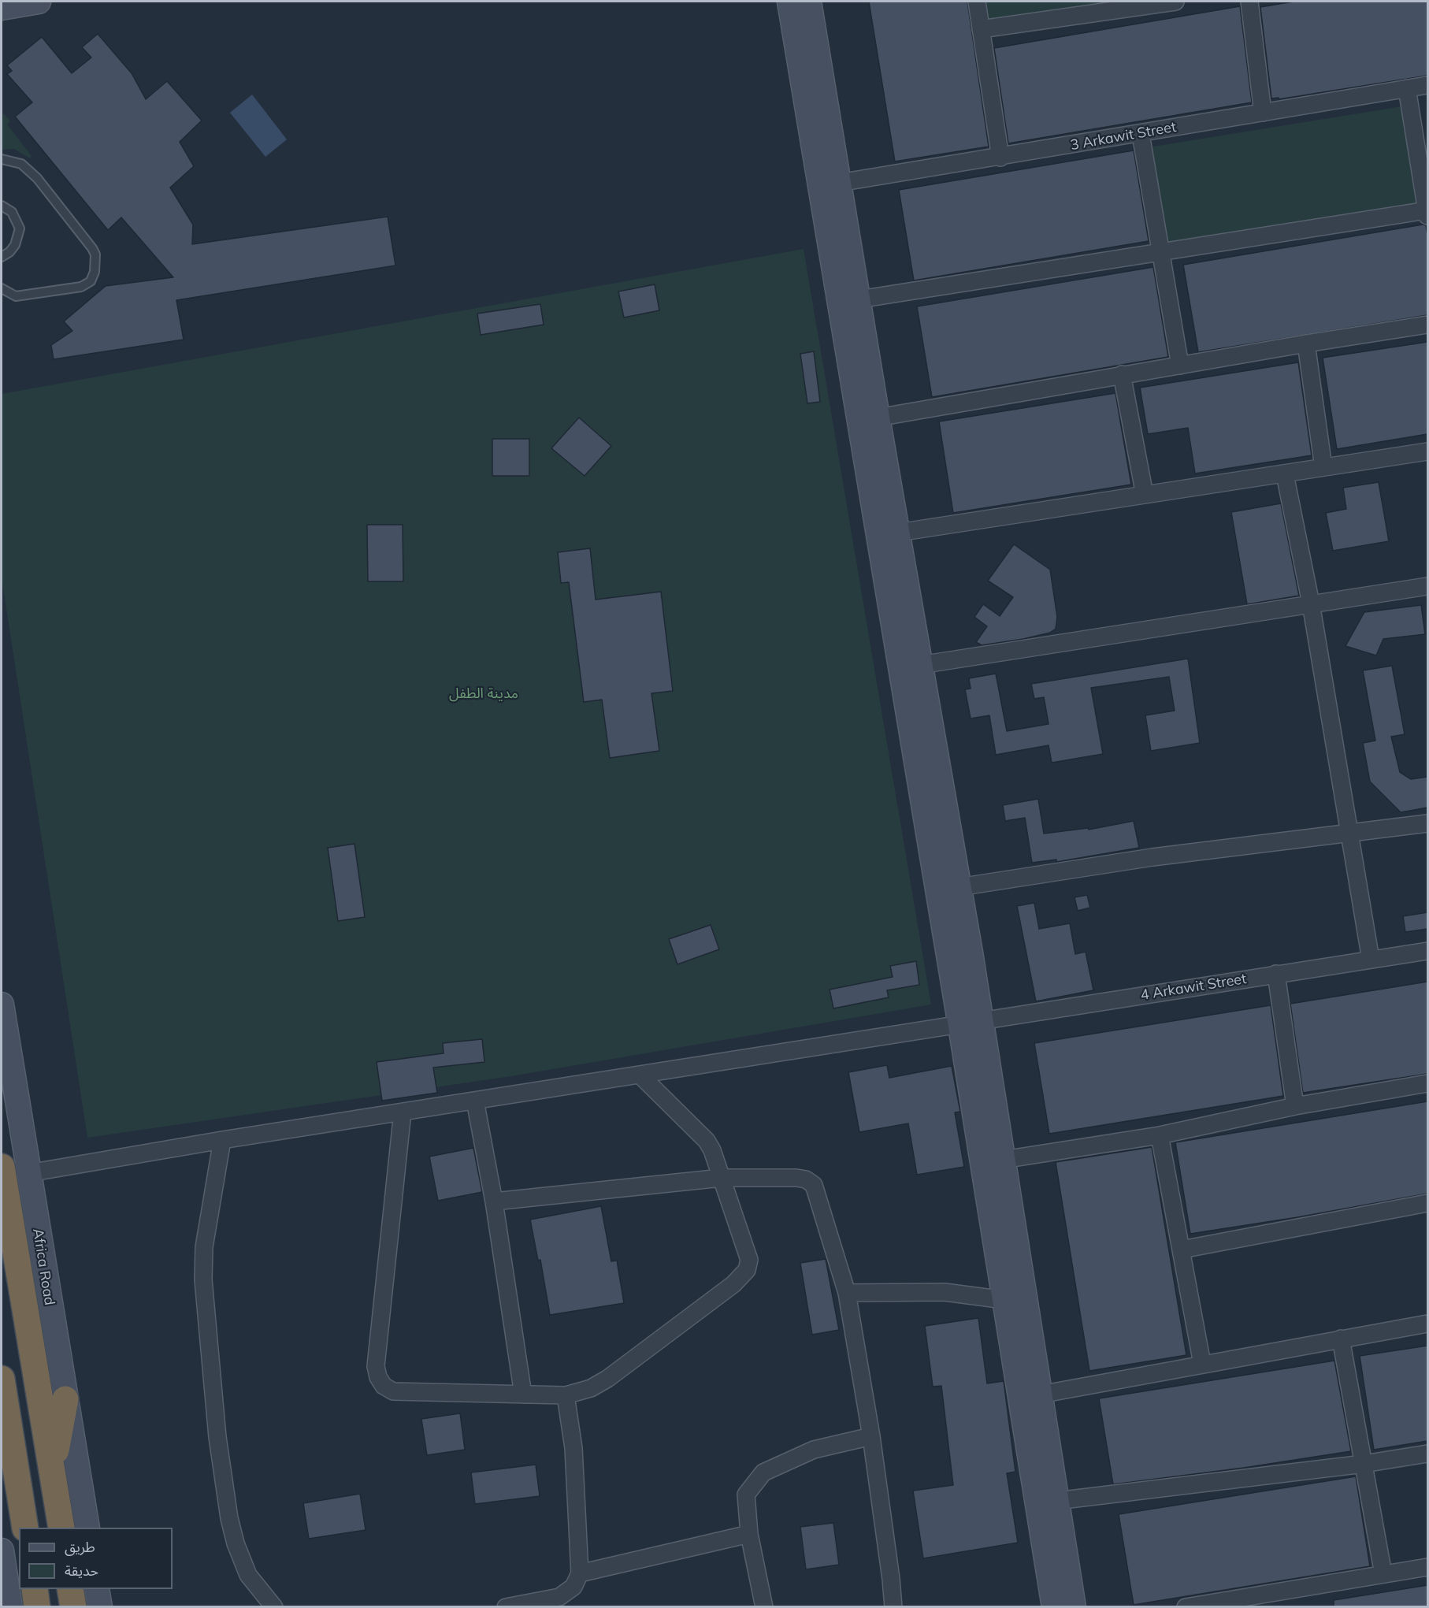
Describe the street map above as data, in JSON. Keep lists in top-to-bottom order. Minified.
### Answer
{"streets":{"highway":["Africa Road"],"street":["3 Arkawit Street","4 Arkawit Street"]},"crossings":[["4 Arkawit Street","Africa Road"]],"parks":["مدينة الطفل"],"legend":["طريق","حديقة"]}
